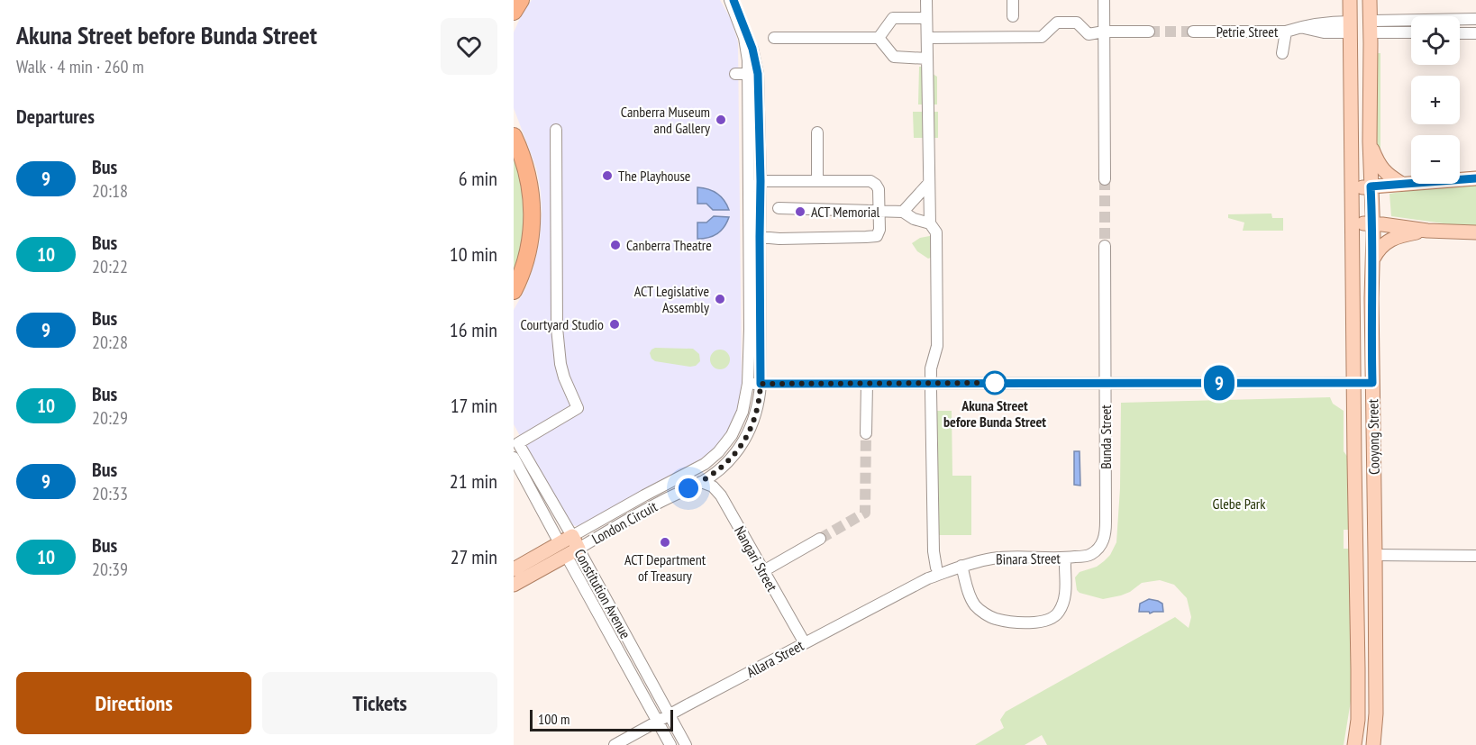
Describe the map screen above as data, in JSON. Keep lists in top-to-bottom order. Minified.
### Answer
{"streets":{"main road":["Petrie Street","Cooyong Street","London Circuit"],"street":["Bunda Street","Nangari Street","Binara Street","Constitution Avenue","Allara Street"]},"crossings":[["Petrie Street","Cooyong Street"],["Bunda Street","Binara Street"],["London Circuit","Nangari Street"],["London Circuit","Constitution Avenue"],["Nangari Street","Allara Street"],["Binara Street","Allara Street"],["Constitution Avenue","Allara Street"]],"parks":["Glebe Park"],"places":["Canberra Museum and Gallery","The Playhouse","ACT Memorial","Canberra Theatre","ACT Legislative Assembly","Courtyard Studio","Akuna Street before Bunda Street","ACT Department of Treasury"],"lines":["bus line 9"],"scale_bar":"100 m","page":{"heading":[["Akuna Street before Bunda Street","Walk · 4 min · 260 m"],"Departures"],"on_map":"9","map_buttons":["+","−"],"list":[{"mark":"9","name":"Bus","note":"20:18","value":"6 min"},{"mark":"10","name":"Bus","note":"20:22","value":"10 min"},{"mark":"9","name":"Bus","note":"20:28","value":"16 min"},{"mark":"10","name":"Bus","note":"20:29","value":"17 min"},{"mark":"9","name":"Bus","note":"20:33","value":"21 min"},{"mark":"10","name":"Bus","note":"20:39","value":"27 min"}],"buttons":["Directions","Tickets"],"scale":"100 m"}}
